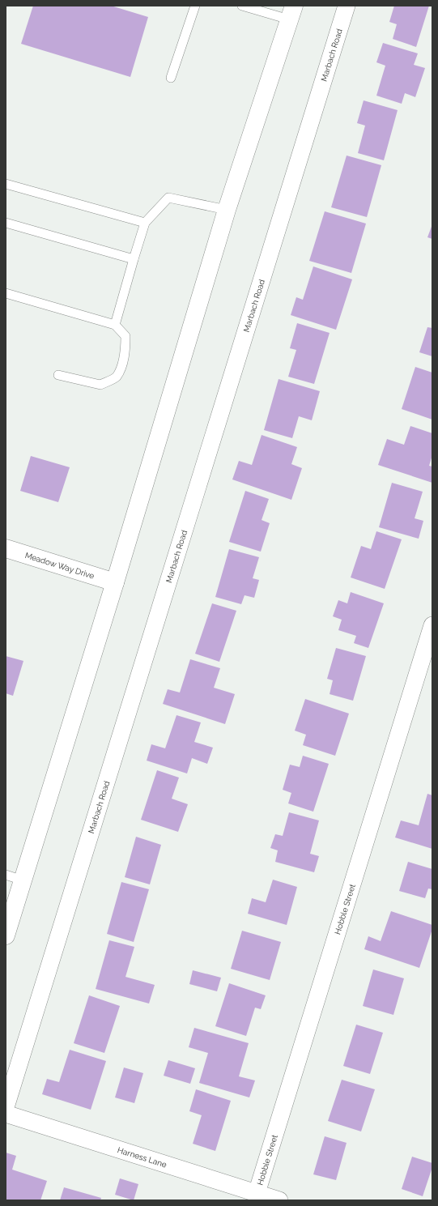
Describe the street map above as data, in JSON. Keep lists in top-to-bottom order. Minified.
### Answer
{"streets":{"main road":["Meadow Way Drive"],"street":["Marbach Road","Hobble Street","Harness Lane"]},"crossings":[["Hobble Street","Harness Lane"]]}
